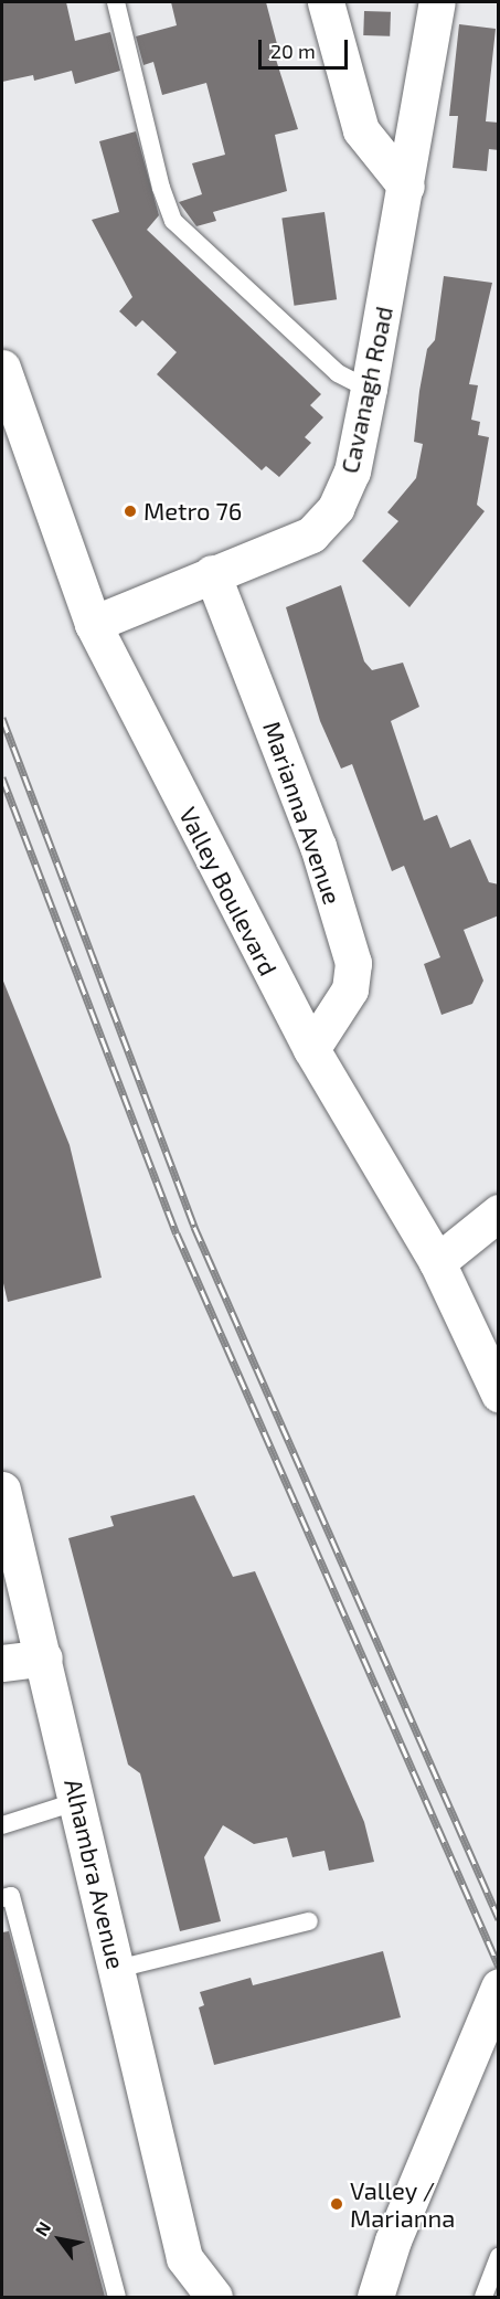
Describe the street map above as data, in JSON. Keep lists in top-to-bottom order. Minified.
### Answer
{"streets":{"main road":["Cavanagh Road","Marianna Avenue","Valley Boulevard","Alhambra Avenue"]},"crossings":[["Cavanagh Road","Marianna Avenue"],["Cavanagh Road","Valley Boulevard"],["Marianna Avenue","Valley Boulevard"]],"places":["Metro 76","Valley / Marianna"],"scale_bar":"20 m","north":"top left"}
